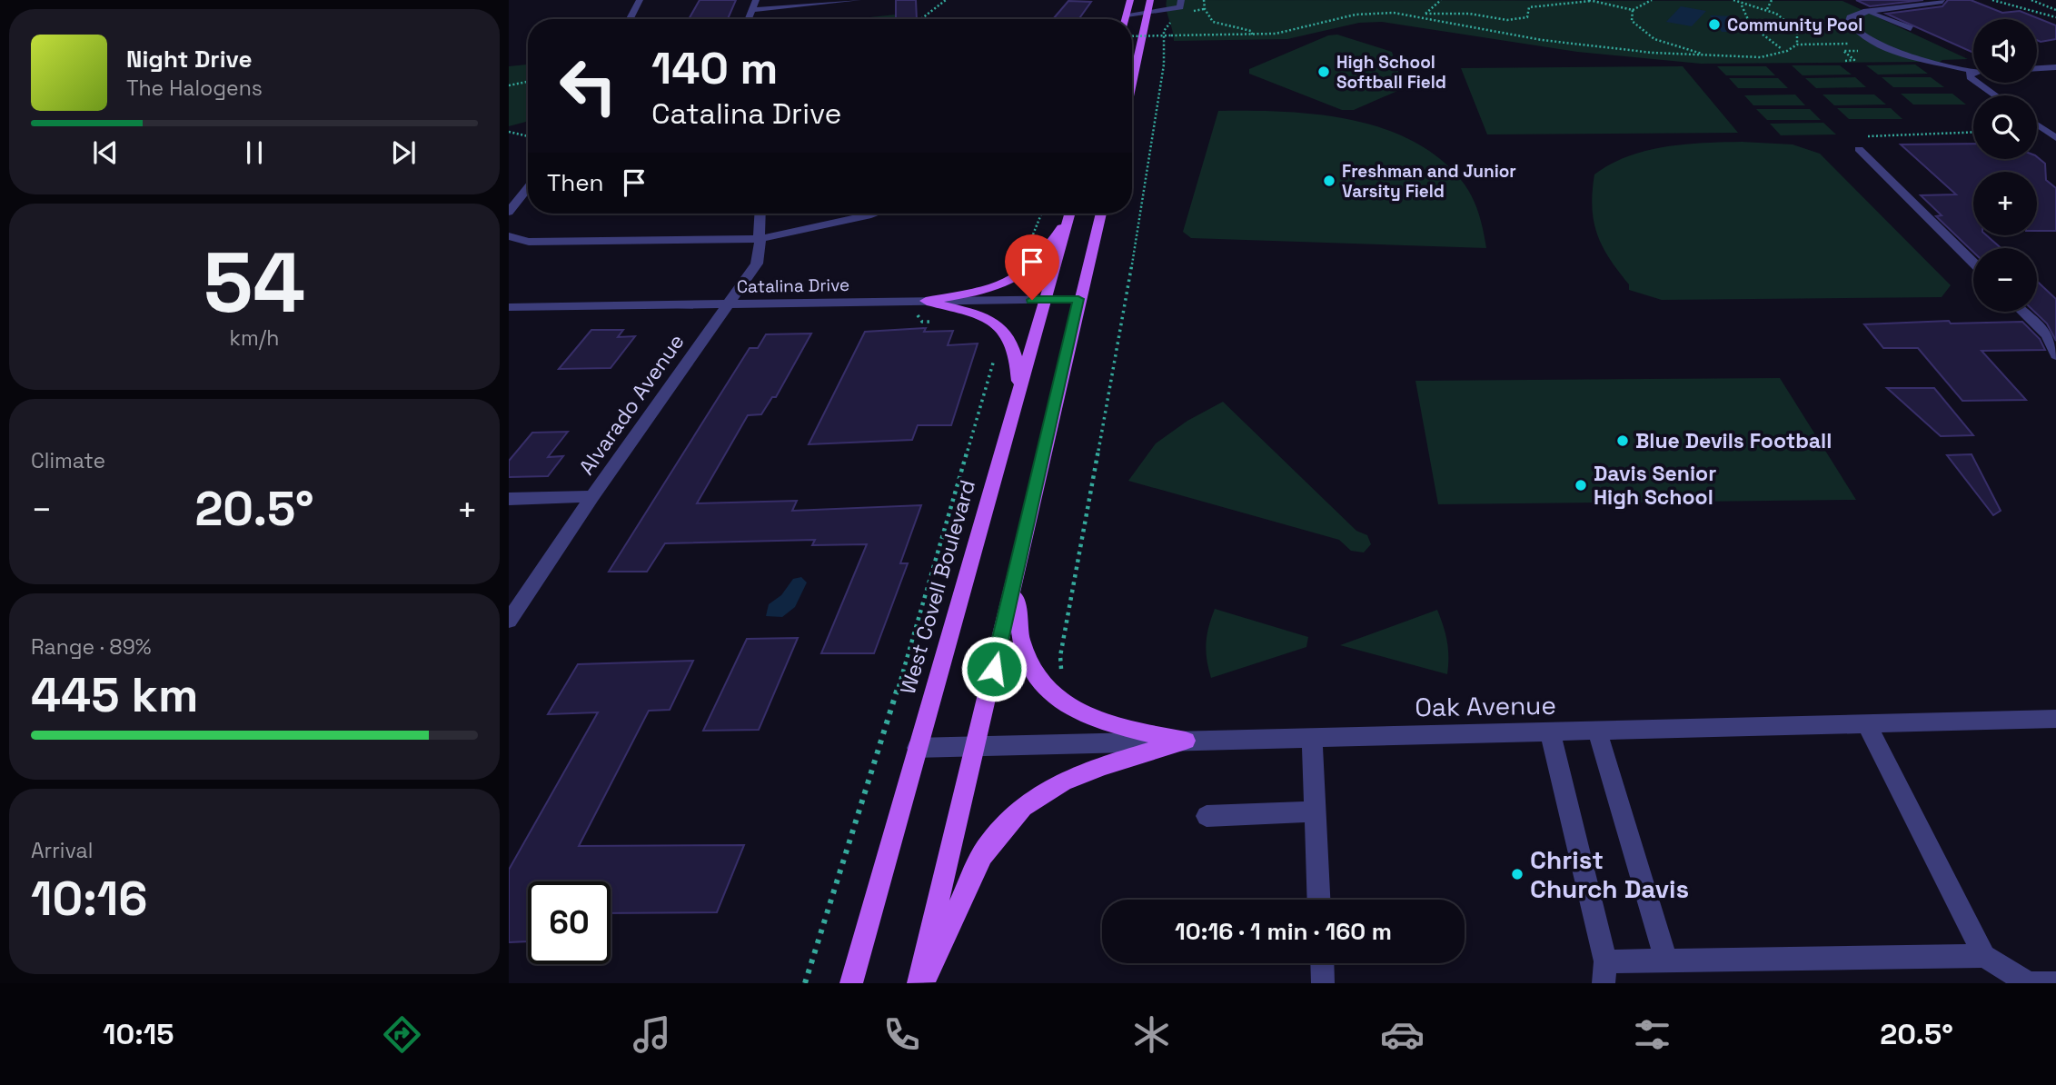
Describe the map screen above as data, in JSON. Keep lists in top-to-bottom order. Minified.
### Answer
{"streets":{"main road":["West Covell Boulevard"],"street":["Catalina Drive","Alvarado Avenue","Oak Avenue"]},"crossings":[["Catalina Drive","Alvarado Avenue"],["Catalina Drive","West Covell Boulevard"],["West Covell Boulevard","Oak Avenue"]],"places":["Community Pool","High School Softball Field","Freshman and Junior Varsity Field","Blue Devils Football","Davis Senior High School","Christ Church Davis"],"page":{"map_buttons":["+","−"],"turn":["140 m","Catalina Drive"],"song":["Night Drive","The Halogens"],"then":"Then","tile":[["54","km/h"],"Climate",["Range · 89%","445 km"],["Arrival","10:16"]],"heat":["−","20.5°","+"],"limit":"60","trip":"10:16 · 1 min · 160 m","tabs":["10:15","20.5°"]}}
